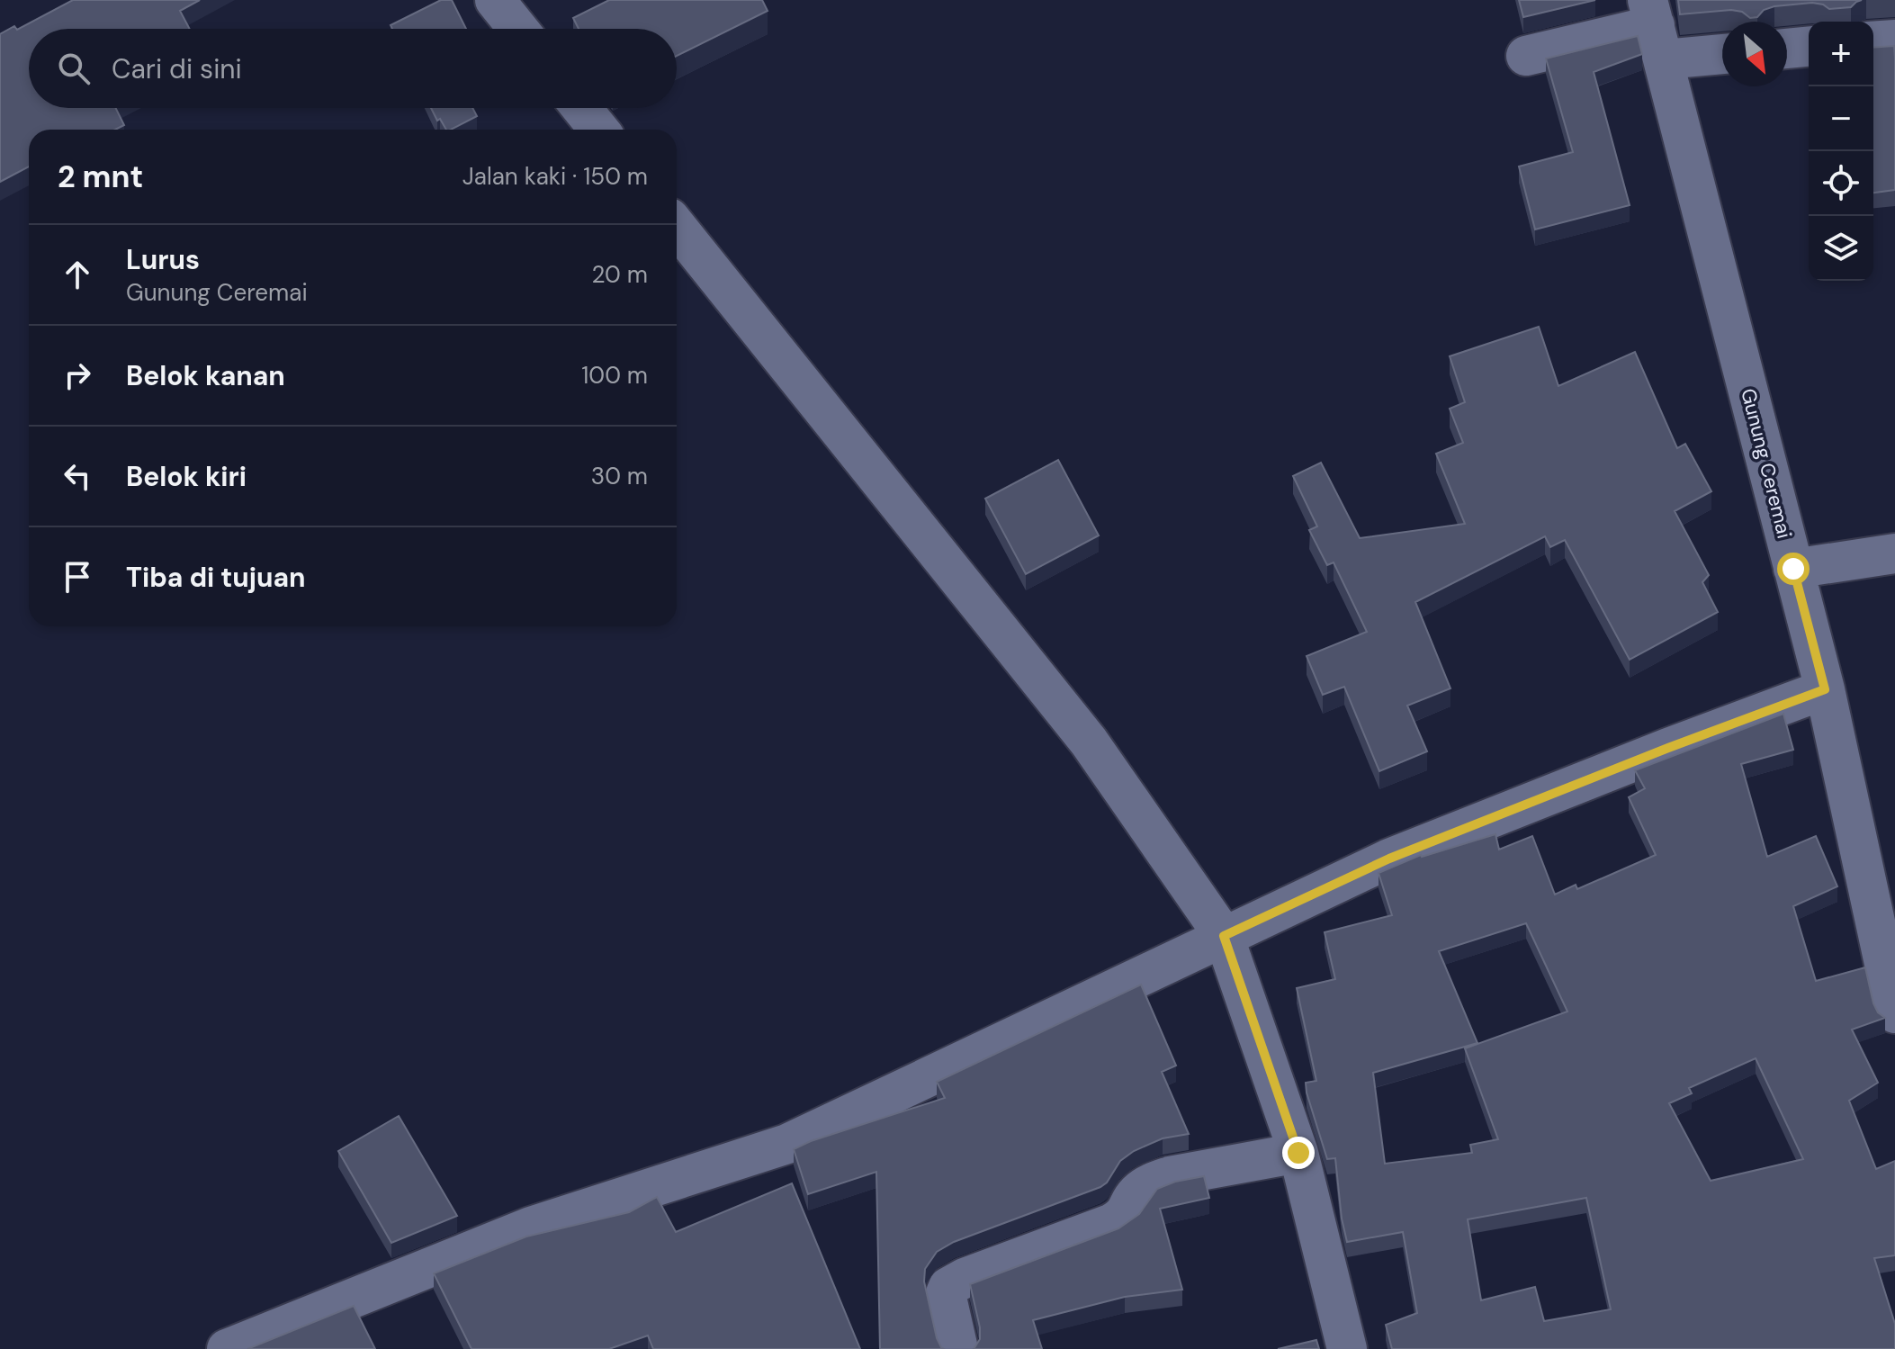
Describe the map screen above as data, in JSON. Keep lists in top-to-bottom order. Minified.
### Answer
{"streets":{"street":["Gunung Ceremai"]},"north":"bottom right","page":{"map_buttons":["+","−"],"search":"Cari di sini","heading":["2 mnt","Jalan kaki · 150 m"],"list":[["Lurus","Gunung Ceremai","20 m"],["Belok kanan","100 m"],["Belok kiri","30 m"],"Tiba di tujuan"]}}
